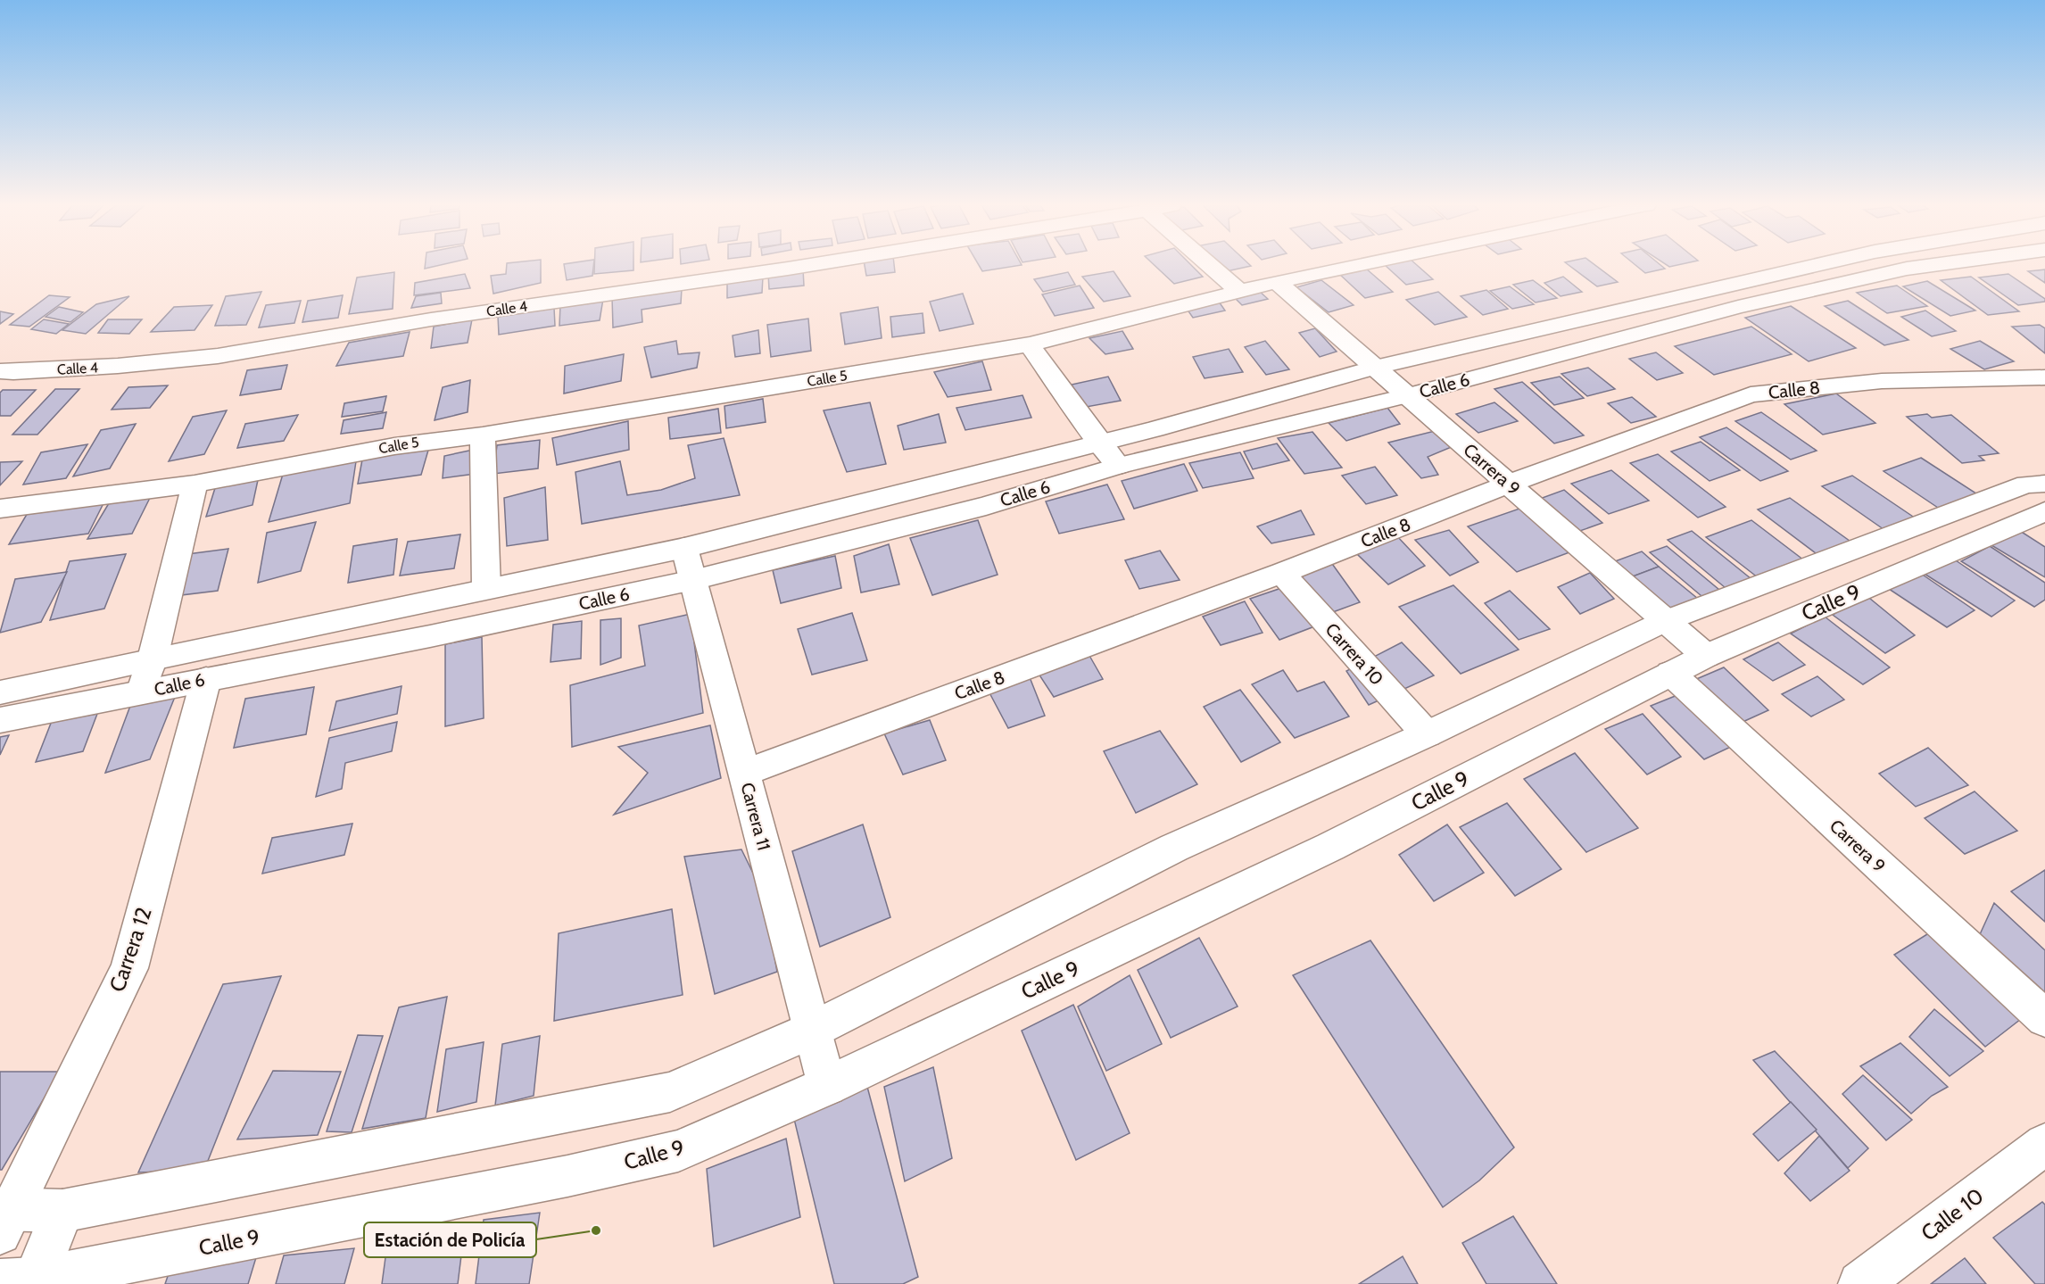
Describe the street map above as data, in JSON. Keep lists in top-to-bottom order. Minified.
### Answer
{"streets":{"street":["Calle 4","Calle 5","Calle 6","Calle 8","Carrera 9","Calle 9","Carrera 10","Carrera 11","Carrera 12","Calle 10"]},"crossings":[["Calle 5","Carrera 9"],["Calle 6","Carrera 9"],["Calle 6","Carrera 11"],["Calle 6","Carrera 12"],["Calle 8","Carrera 9"],["Calle 8","Carrera 10"],["Calle 8","Carrera 11"],["Carrera 9","Calle 9"],["Calle 9","Carrera 11"]],"places":["Estación de Policía"]}
